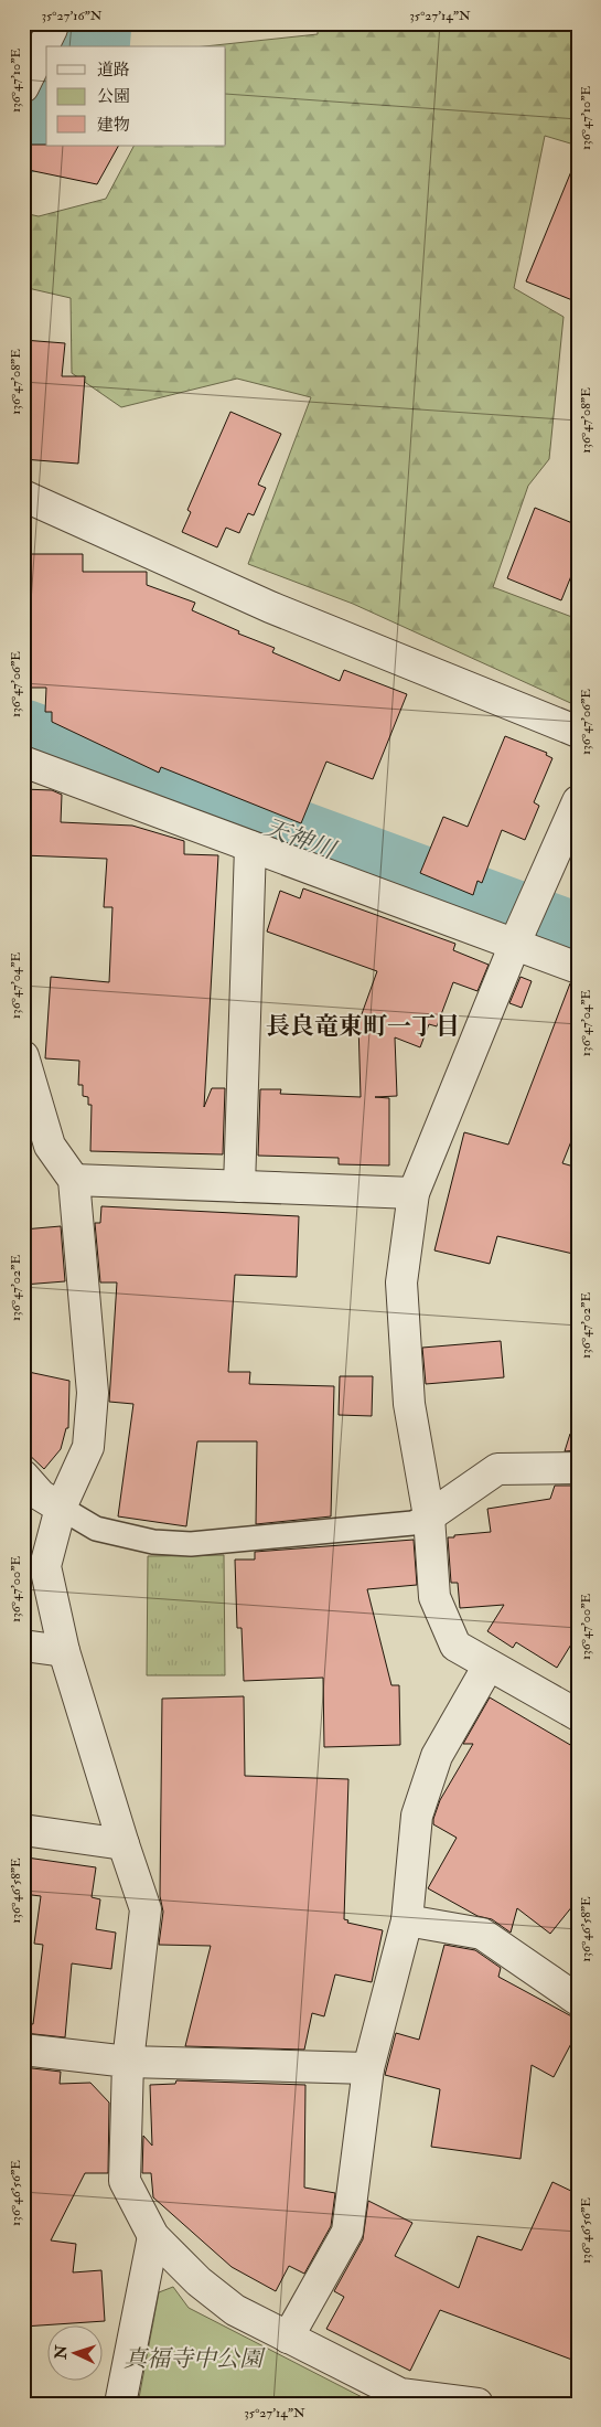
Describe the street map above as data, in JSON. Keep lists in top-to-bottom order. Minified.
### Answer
{"districts":["長良竜東町一丁目"],"water":["天神川"],"parks":["真福寺中公園"],"legend":["道路","公園","建物"],"north":"left","coordinates":["35°27'16\"N","35°27'14\"N","136°47'10\"E","136°47'08\"E","136°47'06\"E","136°47'04\"E","136°47'02\"E","136°47'00\"E","136°46'58\"E","136°46'56\"E"]}
